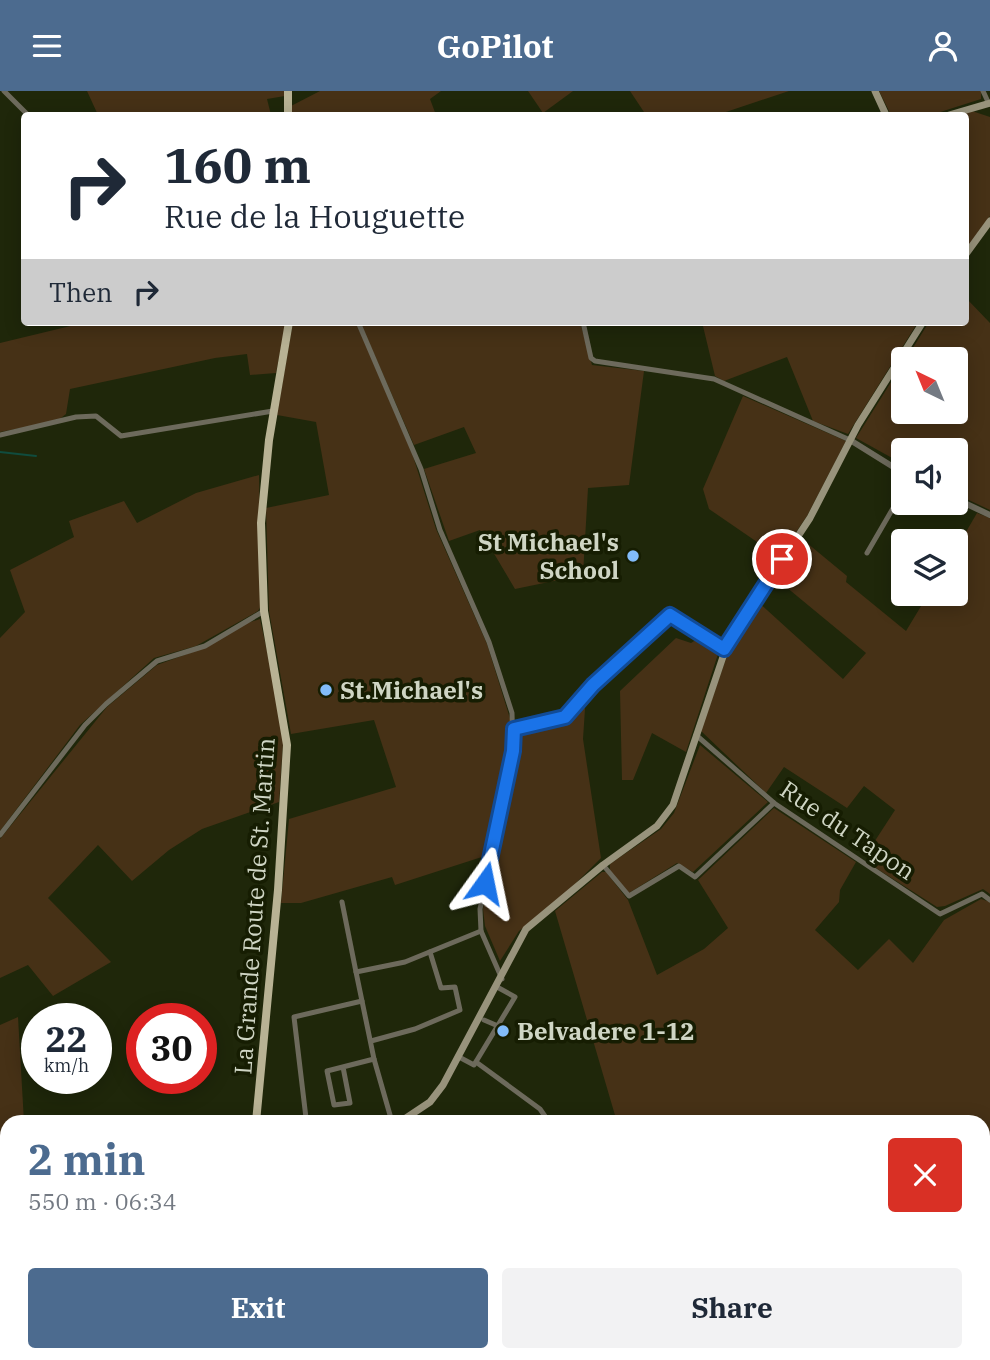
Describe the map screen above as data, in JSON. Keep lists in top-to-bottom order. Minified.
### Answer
{"streets":{"main road":["La Grande Route de St. Martin"],"street":["Rue du Tapon"]},"places":["St Michael's School","St.Michael's","Belvadere 1-12"],"north":"top left","page":{"header":"GoPilot","turn":["160 m","Rue de la Houguette"],"then":"Then","speed":"22 km/h","limit":"30","heading":["2 min","550 m · 06:34"],"buttons":["Exit","Share"]}}
